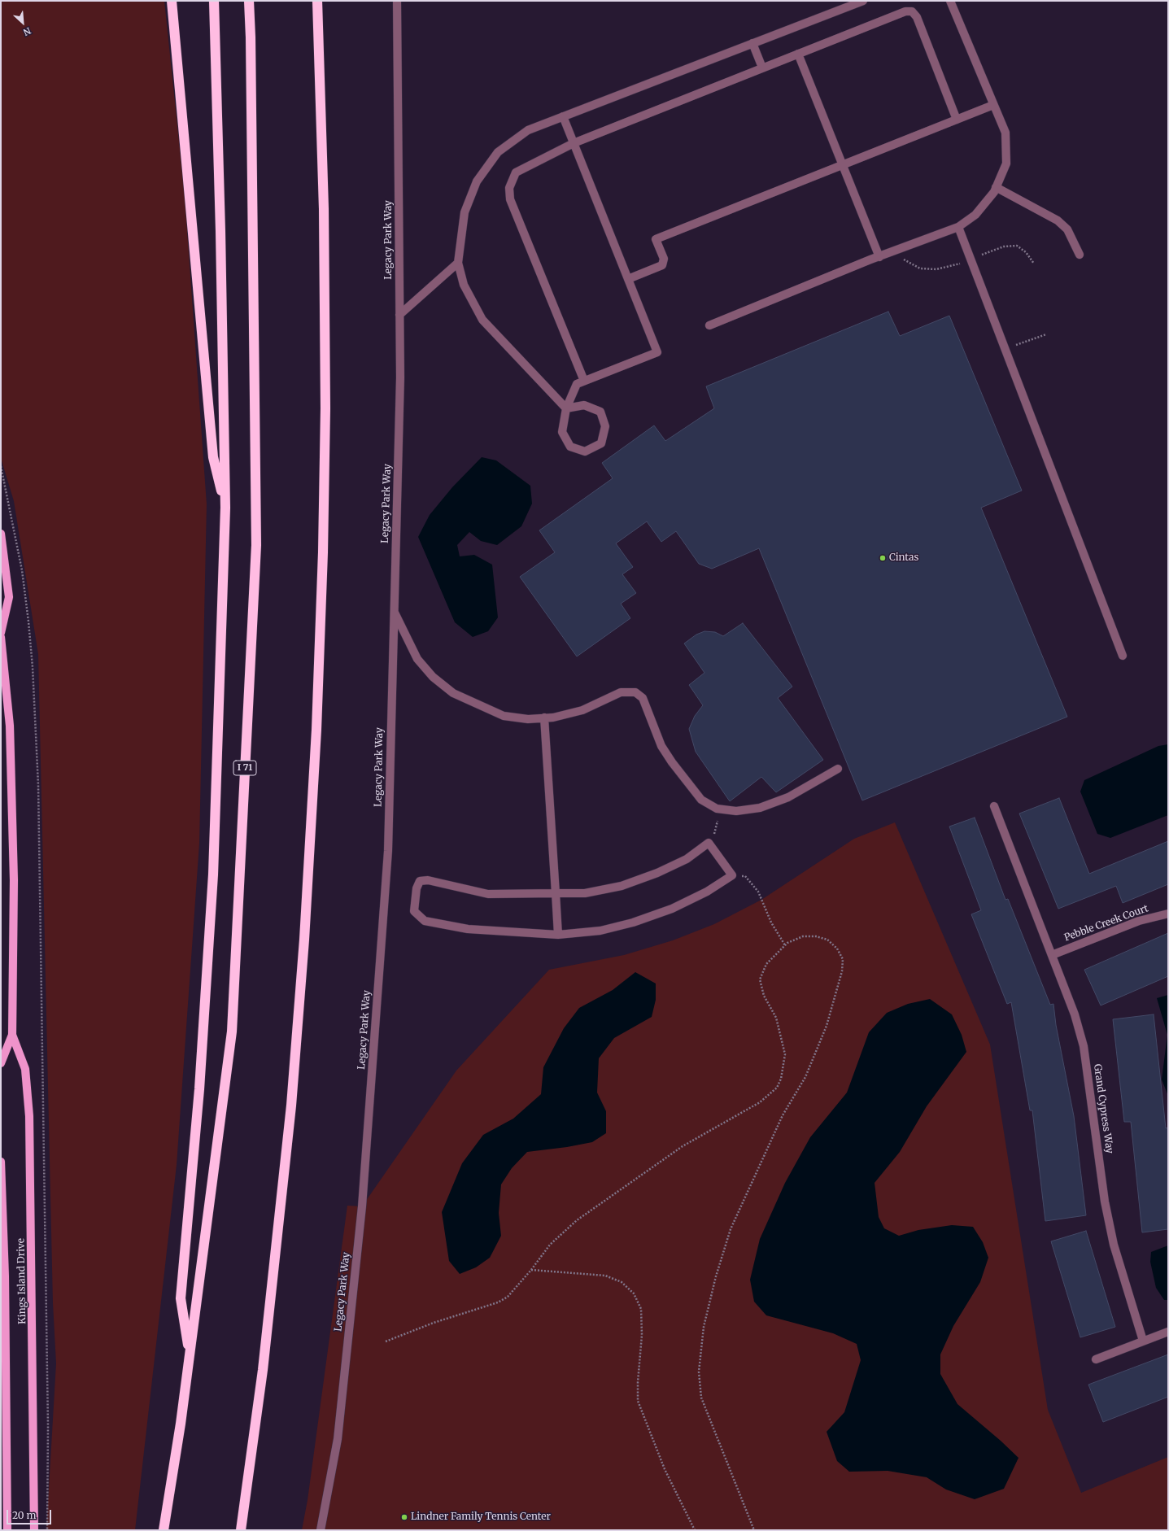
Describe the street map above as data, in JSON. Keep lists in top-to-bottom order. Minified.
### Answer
{"streets":{"highway":["I 71"],"main road":["Kings Island Drive"],"street":["Legacy Park Way","Pebble Creek Court","Grand Cypress Way"]},"crossings":[["Pebble Creek Court","Grand Cypress Way"]],"places":["Cintas","Lindner Family Tennis Center"],"scale_bar":"20 m","north":"bottom right"}
